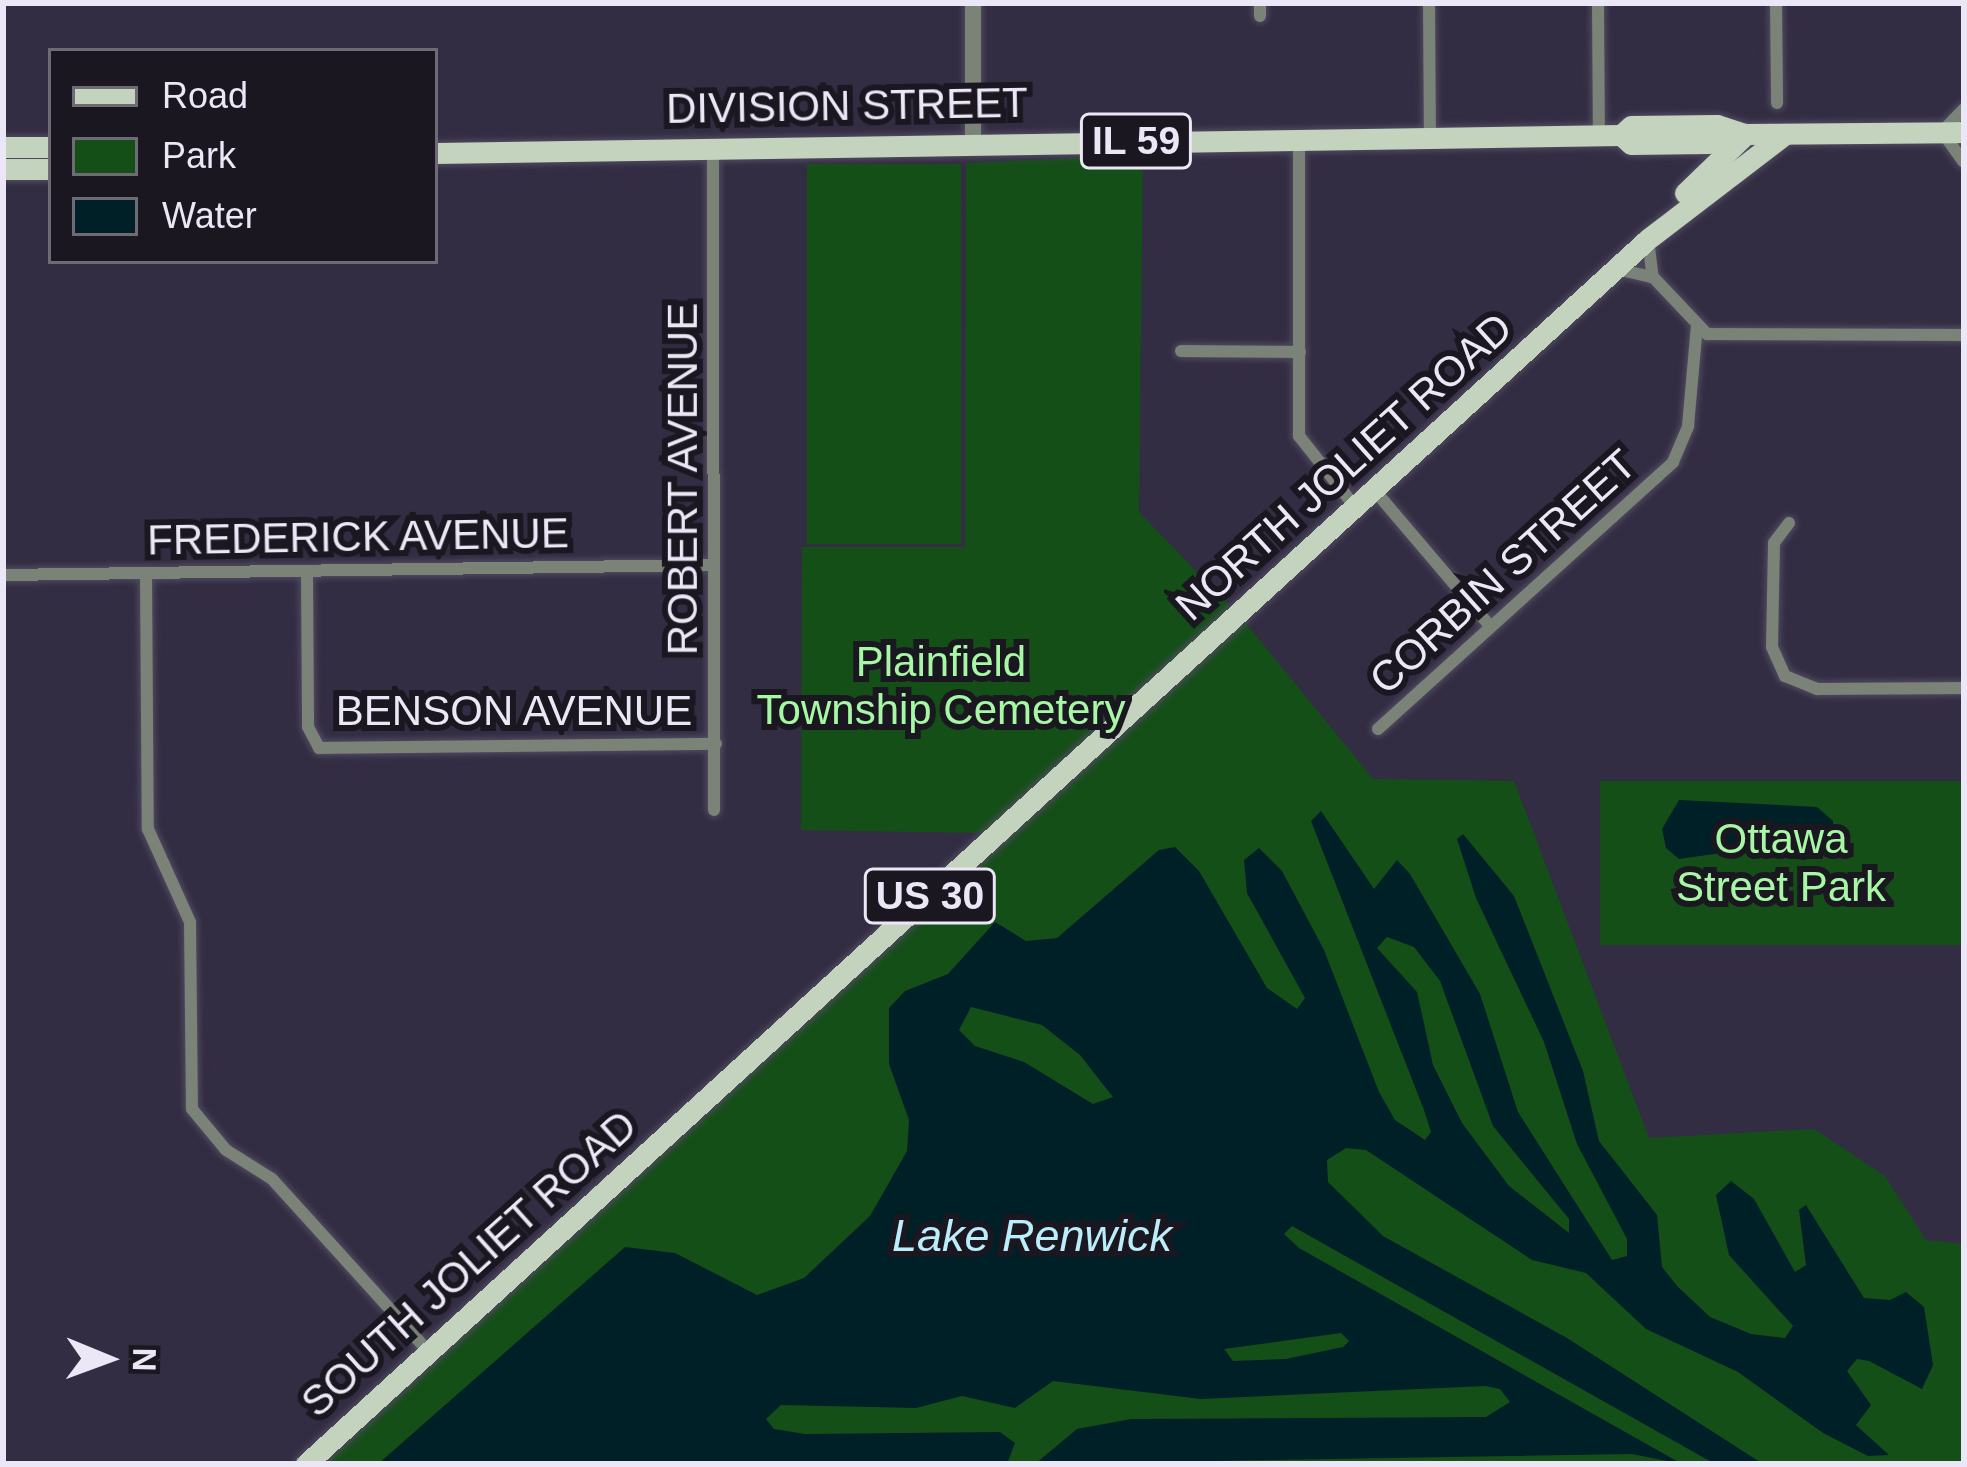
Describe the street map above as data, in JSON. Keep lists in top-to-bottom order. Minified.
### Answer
{"streets":{"main road":["DIVISION STREET","IL 59","NORTH JOLIET ROAD","US 30","SOUTH JOLIET ROAD"],"street":["ROBERT AVENUE","FREDERICK AVENUE","CORBIN STREET","BENSON AVENUE"]},"crossings":[["DIVISION STREET","NORTH JOLIET ROAD"],["DIVISION STREET","ROBERT AVENUE"],["NORTH JOLIET ROAD","SOUTH JOLIET ROAD"],["ROBERT AVENUE","FREDERICK AVENUE"],["ROBERT AVENUE","BENSON AVENUE"],["FREDERICK AVENUE","BENSON AVENUE"]],"water":["Lake Renwick"],"parks":["Plainfield Township Cemetery","Ottawa Street Park"],"legend":["Road","Park","Water"],"north":"right"}
